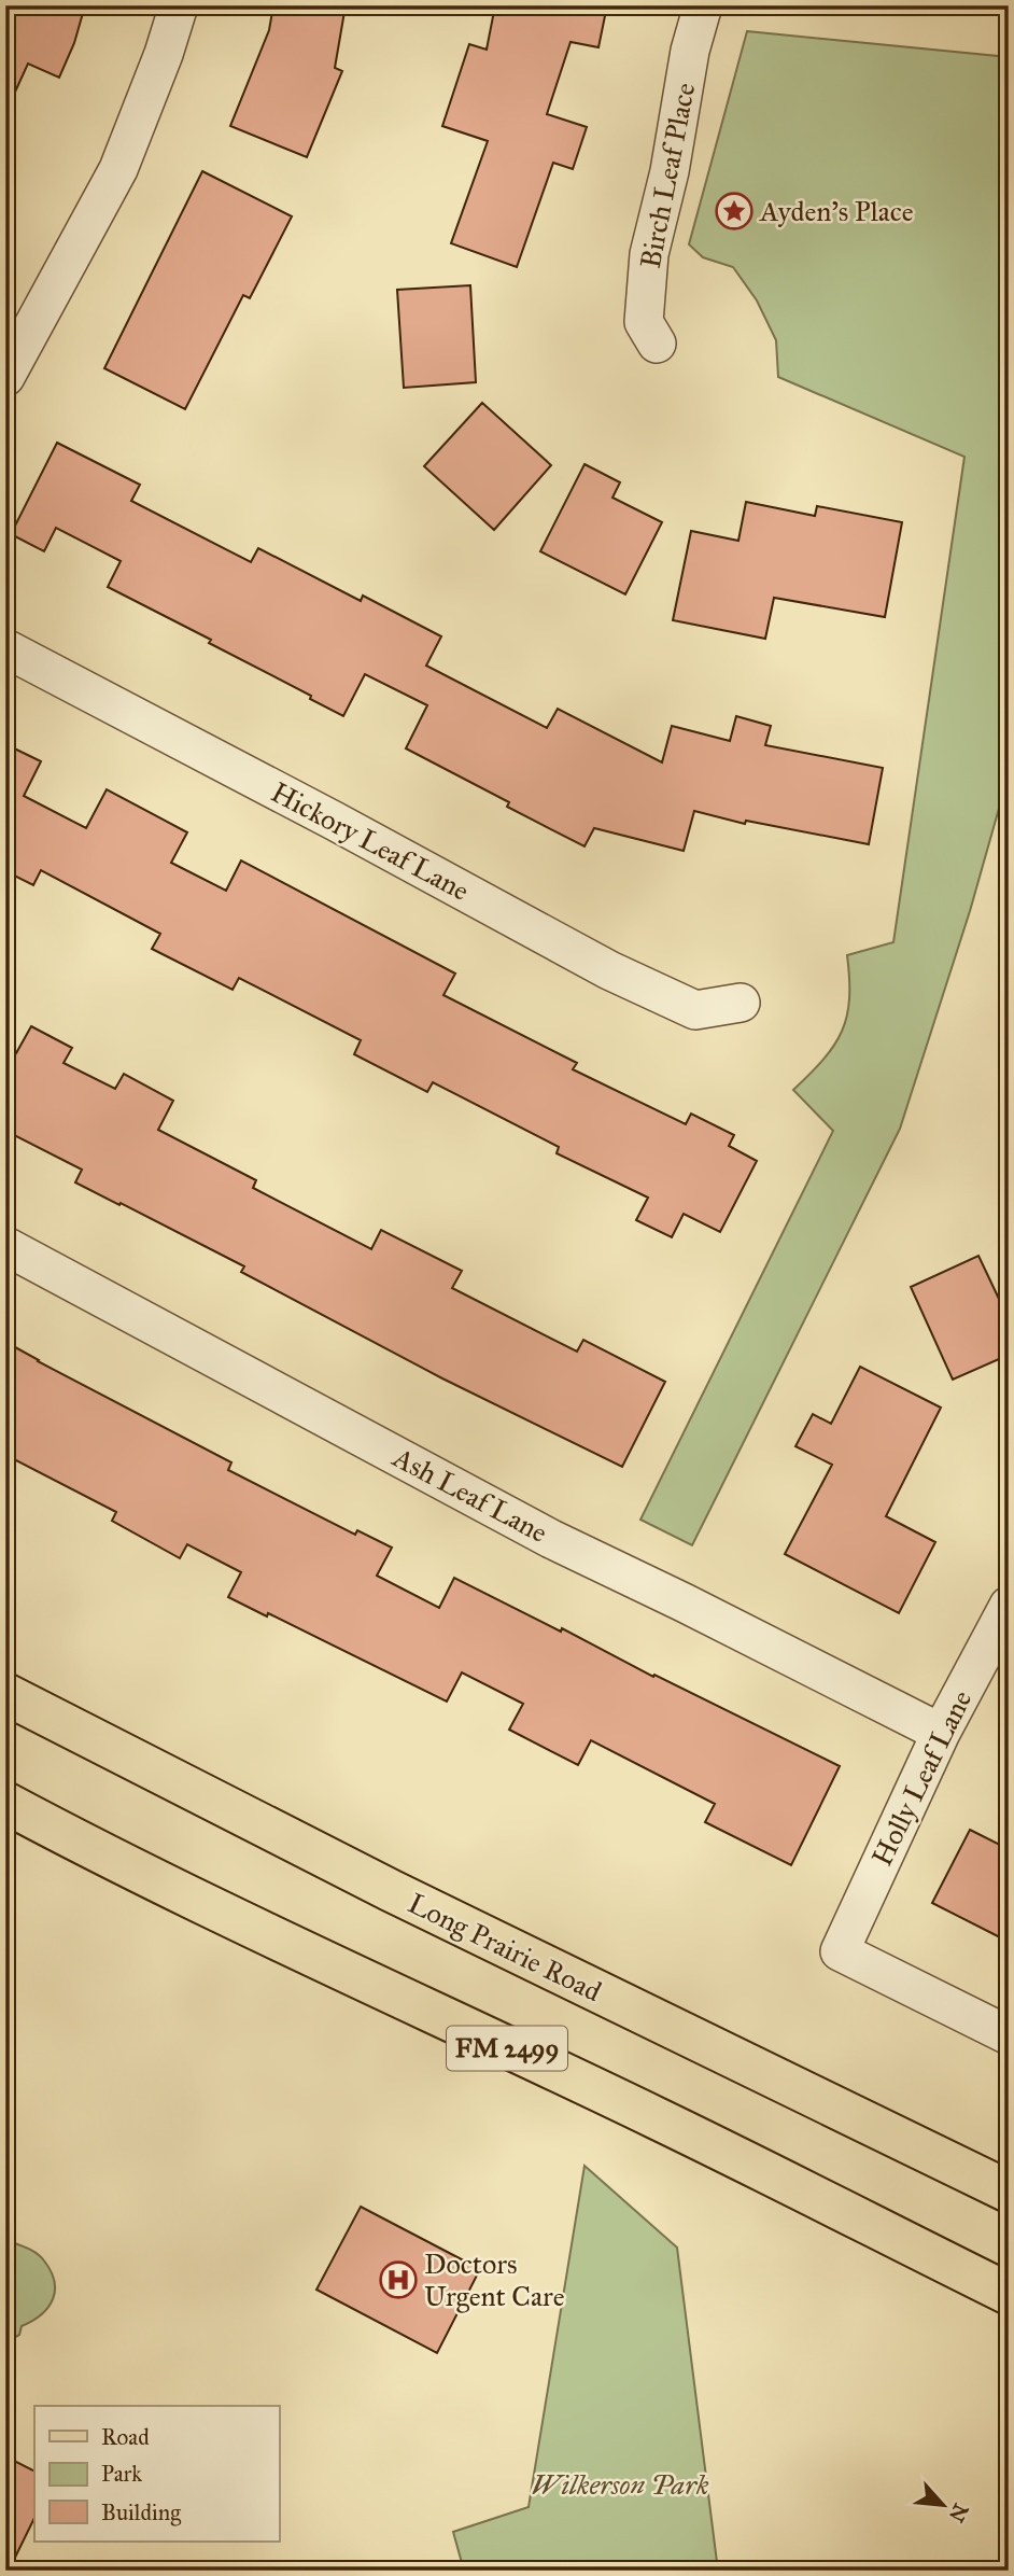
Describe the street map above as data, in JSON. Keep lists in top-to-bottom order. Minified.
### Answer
{"streets":{"main road":["Long Prairie Road","FM 2499"],"street":["Birch Leaf Place","Hickory Leaf Lane","Ash Leaf Lane","Holly Leaf Lane"]},"crossings":[["Ash Leaf Lane","Holly Leaf Lane"]],"parks":["Wilkerson Park"],"places":{"place":["Ayden's Place"],"hospital":["Doctors Urgent Care"]},"legend":["Road","Park","Building"],"north":"bottom right"}
